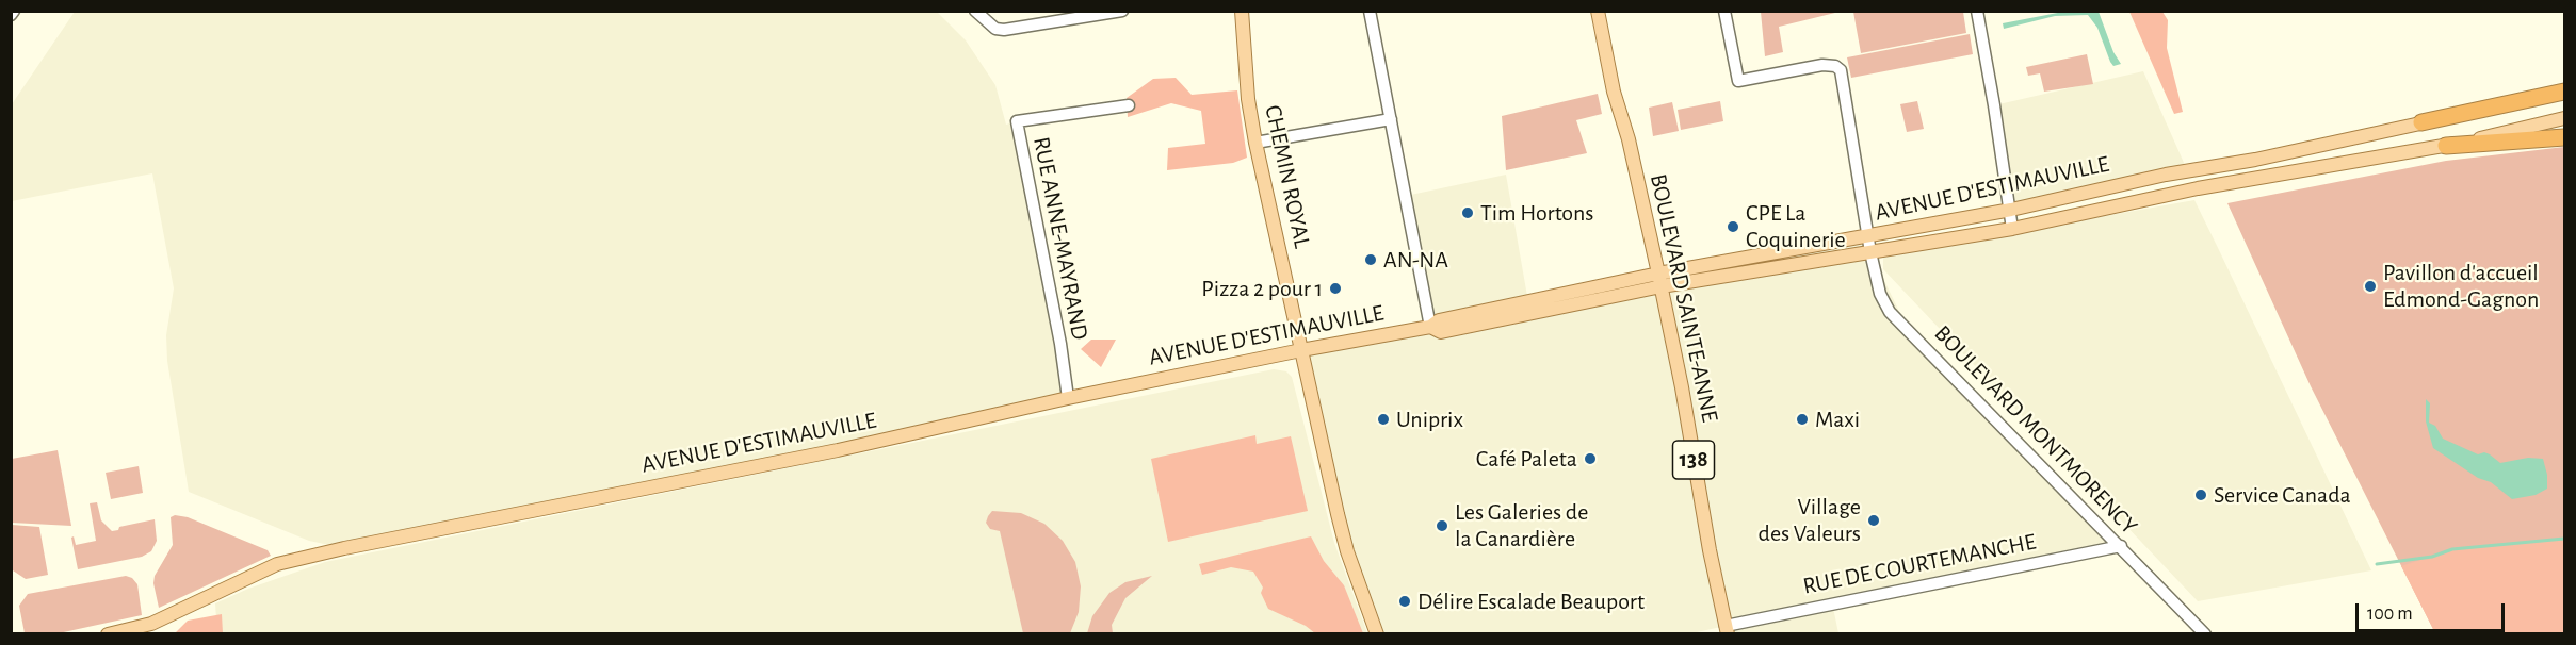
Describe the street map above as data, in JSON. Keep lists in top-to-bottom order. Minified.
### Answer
{"streets":{"main road":["CHEMIN ROYAL","AVENUE D'ESTIMAUVILLE","BOULEVARD SAINTE-ANNE","138"],"street":["RUE ANNE-MAYRAND","BOULEVARD MONTMORENCY","RUE DE COURTEMANCHE"]},"crossings":[["CHEMIN ROYAL","AVENUE D'ESTIMAUVILLE"],["AVENUE D'ESTIMAUVILLE","RUE ANNE-MAYRAND"],["AVENUE D'ESTIMAUVILLE","BOULEVARD SAINTE-ANNE"],["AVENUE D'ESTIMAUVILLE","BOULEVARD MONTMORENCY"],["BOULEVARD SAINTE-ANNE","RUE DE COURTEMANCHE"],["BOULEVARD MONTMORENCY","RUE DE COURTEMANCHE"]],"places":["Tim Hortons","CPE La Coquinerie","AN-NA","Pavillon d'accueil Edmond-Gagnon","Pizza 2 pour 1","Uniprix","Maxi","Café Paleta","Service Canada","Village des Valeurs","Les Galeries de la Canardière","Délire Escalade Beauport"],"scale_bar":"100 m"}
